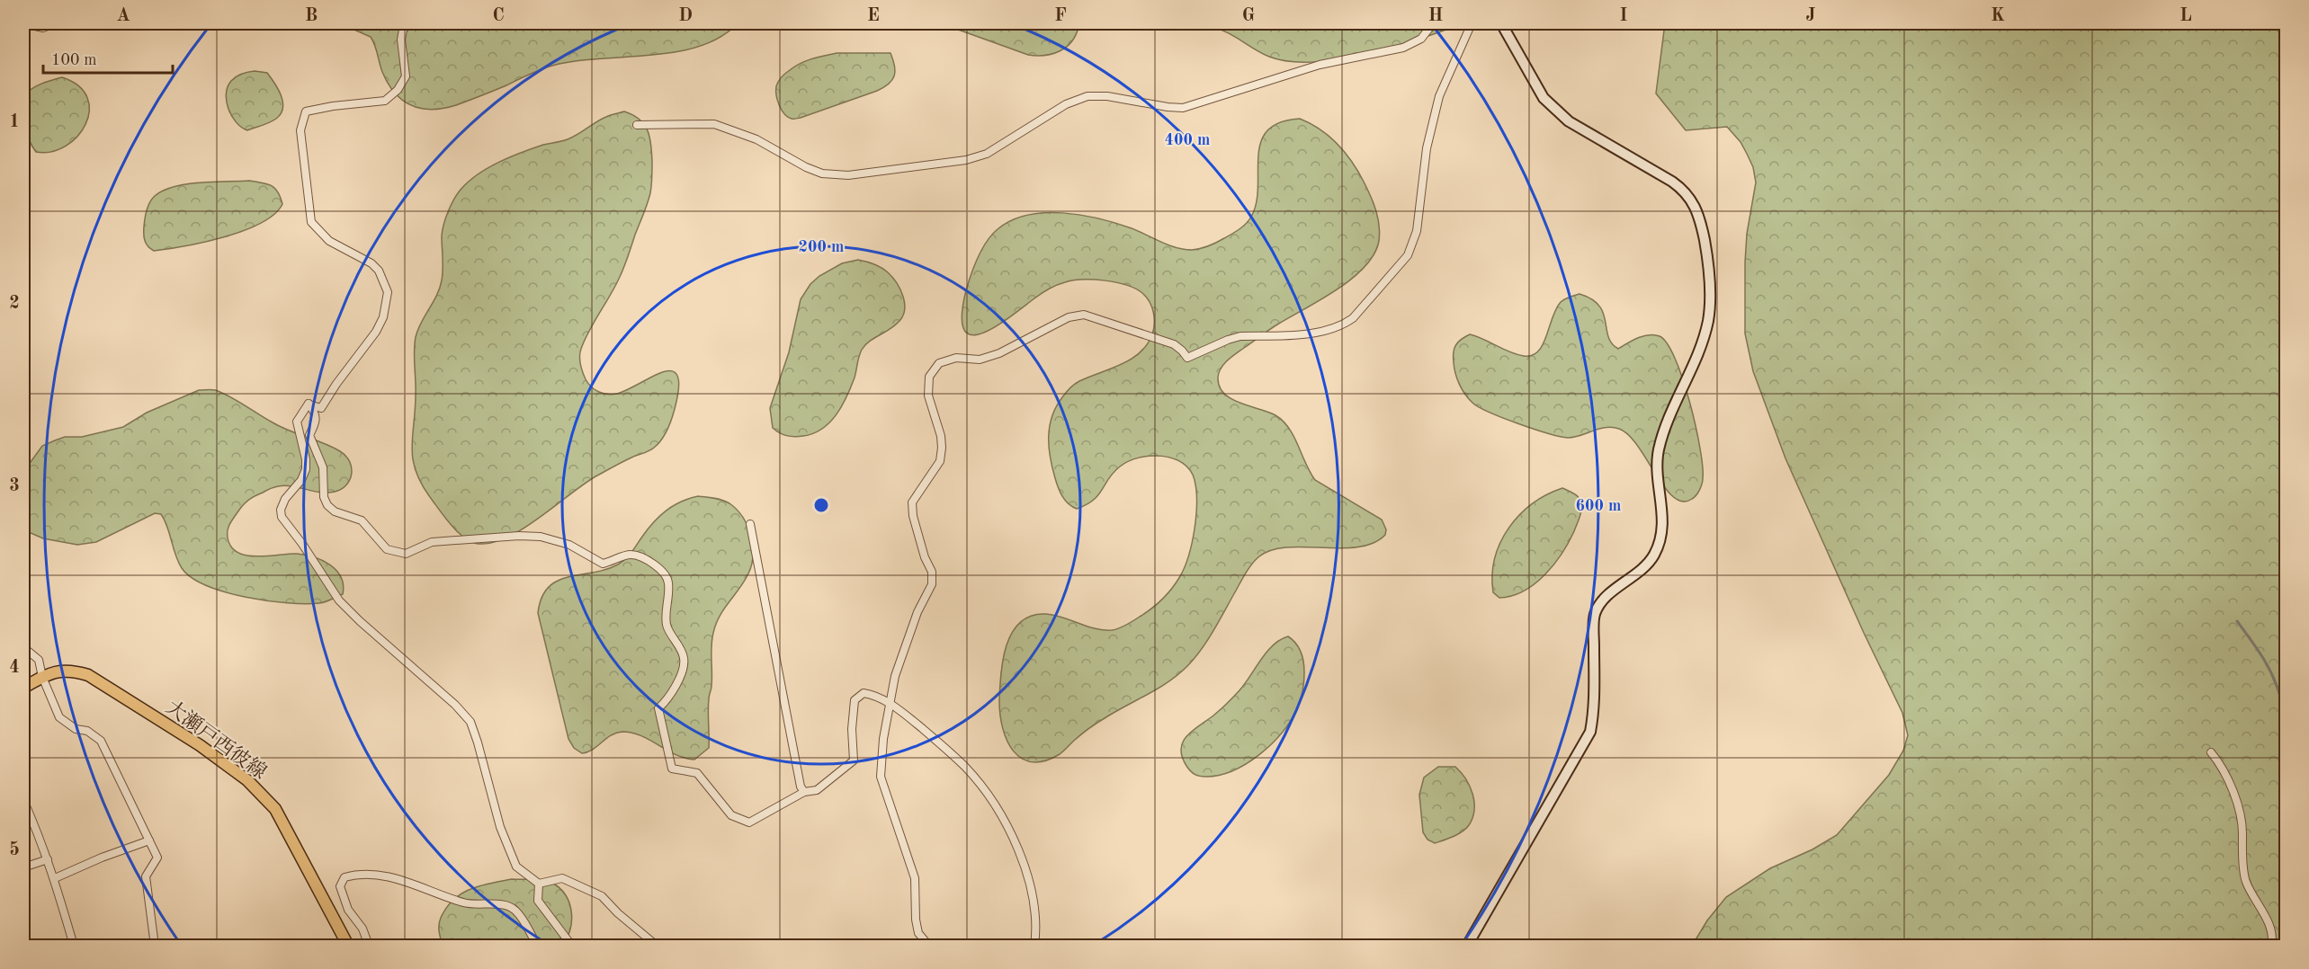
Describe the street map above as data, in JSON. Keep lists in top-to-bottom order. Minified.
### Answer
{"streets":{"main road":["大瀬戸西彼線"]},"scale_bar":"100 m","grid":{"columns":["A","B","C","D","E","F","G","H","I","J","K","L"],"rows":["1","2","3","4","5"]},"rings":["400 m","200 m","600 m"]}
